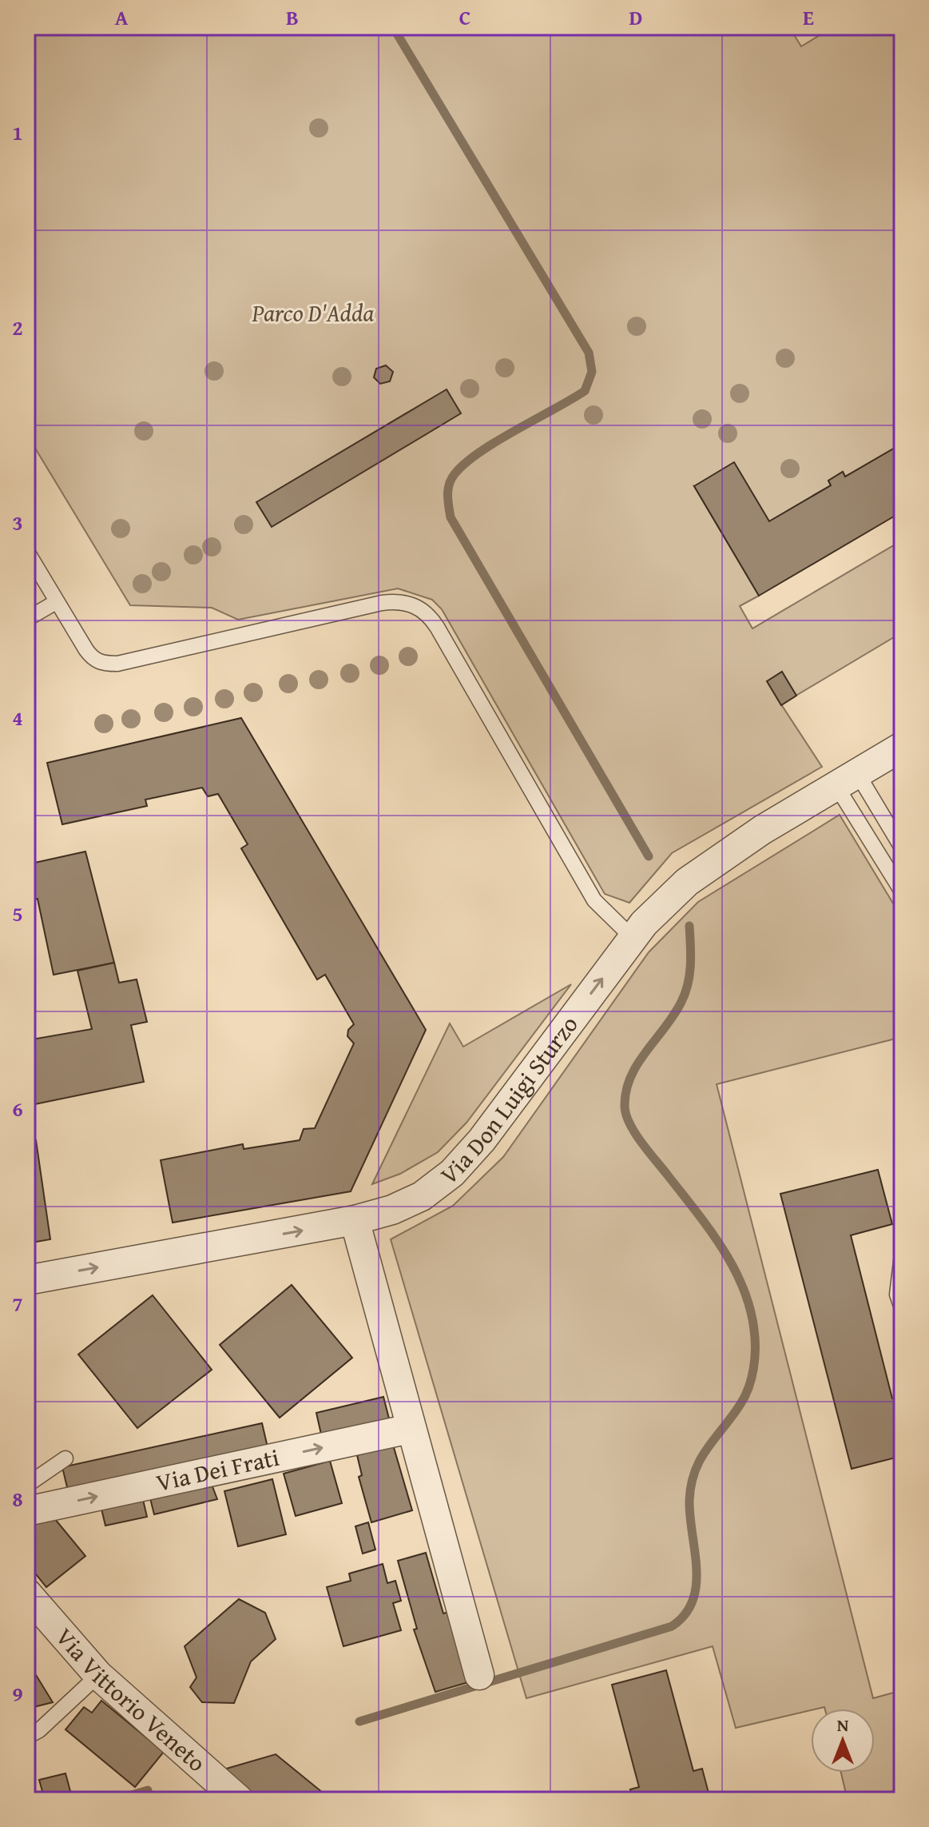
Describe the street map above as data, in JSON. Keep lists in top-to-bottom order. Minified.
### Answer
{"streets":{"street":["Via Don Luigi Sturzo","Via Dei Frati","Via Vittorio Veneto"]},"one_way":["Via Don Luigi Sturzo","Via Dei Frati"],"parks":["Parco D'Adda"],"north":"top","grid":{"columns":["A","B","C","D","E"],"rows":["1","2","3","4","5","6","7","8","9"]}}
